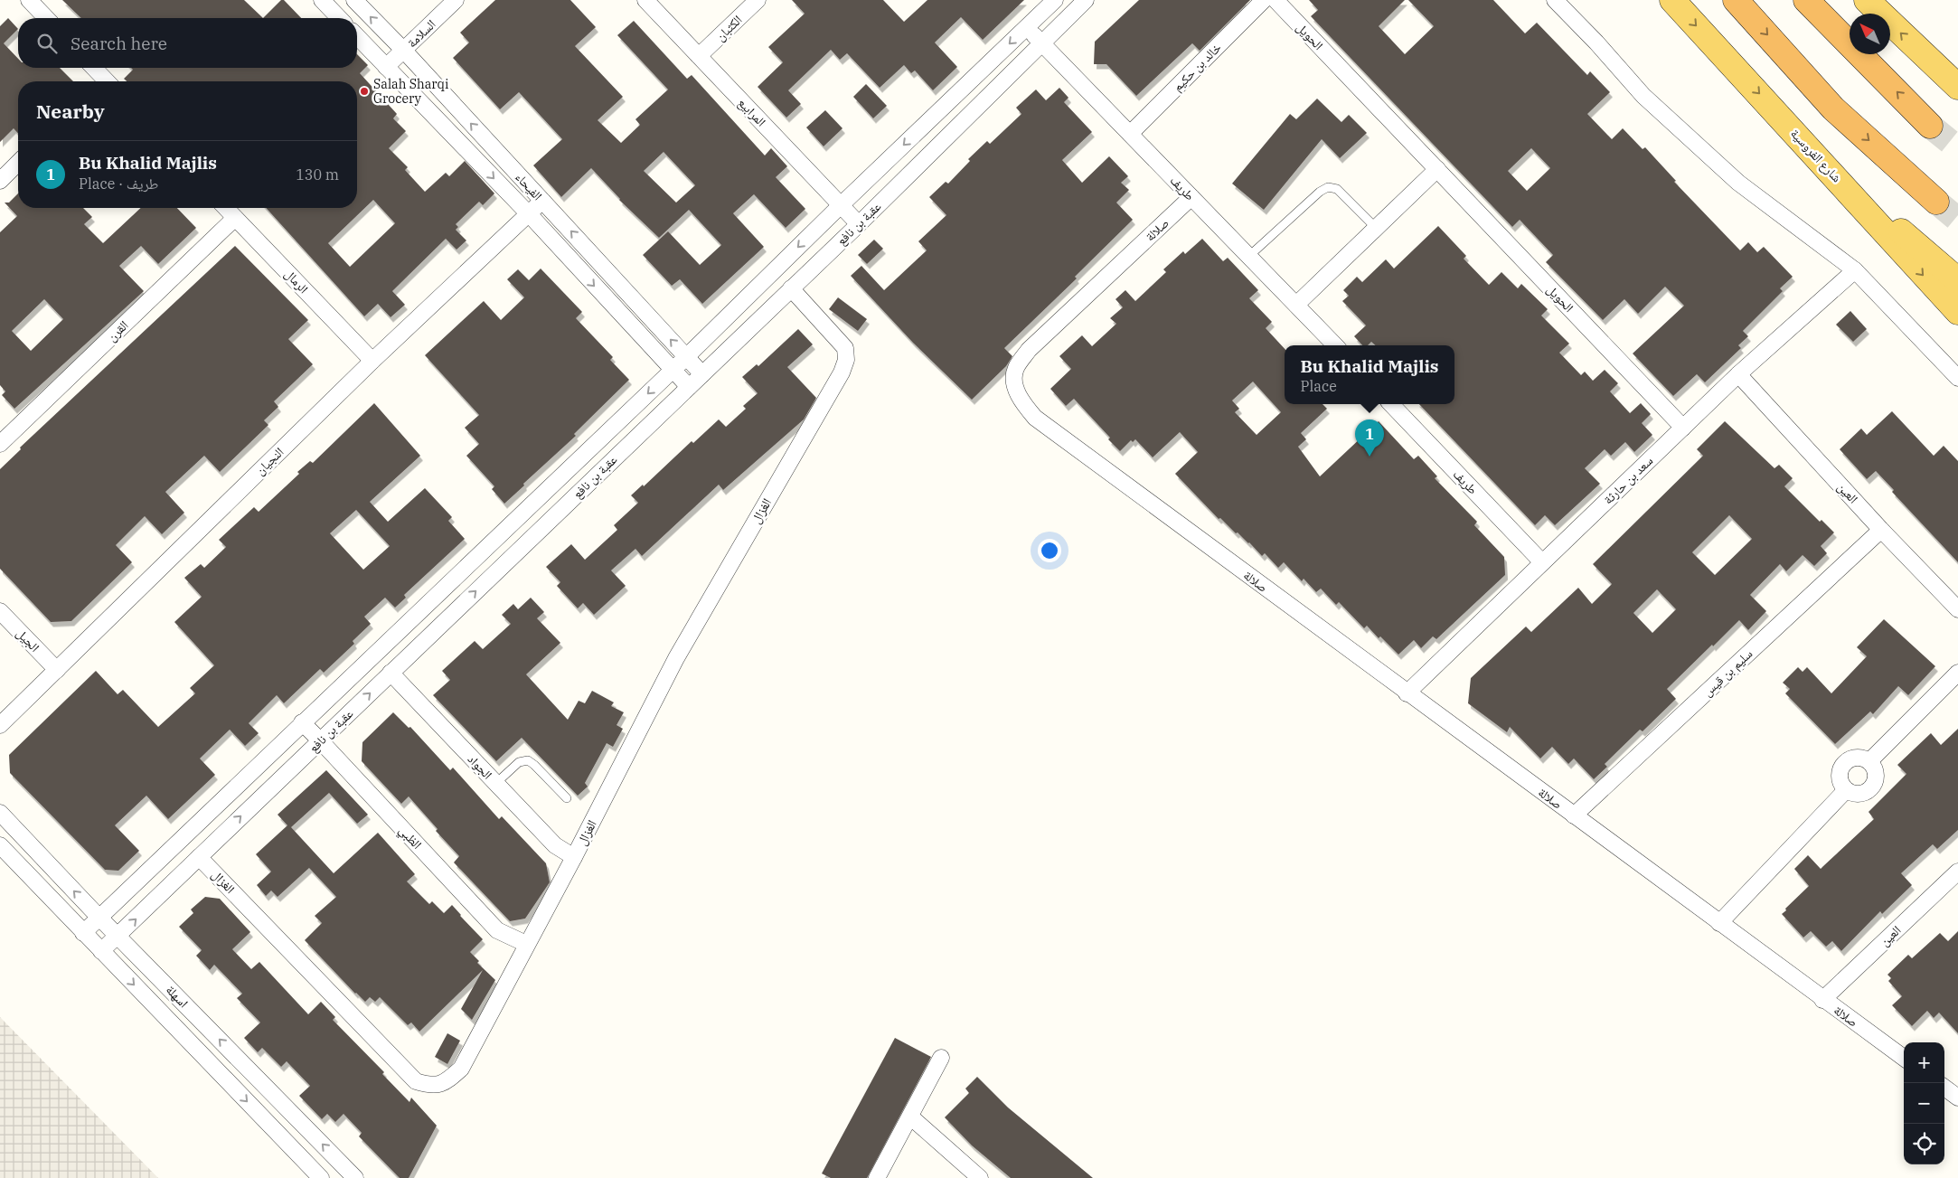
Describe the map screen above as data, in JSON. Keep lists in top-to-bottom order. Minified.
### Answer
{"streets":{"main road":["شارع الفروسية"],"street":["الكثبان","السلامة","الحويل","خالد بن حكيم","المرابيع","الفيحاء","طريف","عقبة بن نافع","صلالة","الرمال","القرن","النجيان","سعد بن حارثة","العين","الغزال","الجيل","سليم بن قيس","الجواد","الظبي","اسهلة"]},"crossings":[["الكثبان","المرابيع"],["السلامة","الفيحاء"],["الحويل","سعد بن حارثة"],["خالد بن حكيم","طريف"],["المرابيع","عقبة بن نافع"],["الفيحاء","عقبة بن نافع"],["الفيحاء","النجيان"],["طريف","عقبة بن نافع"],["طريف","صلالة"],["طريف","سعد بن حارثة"],["عقبة بن نافع","الغزال"],["عقبة بن نافع","الجواد"],["عقبة بن نافع","الظبي"],["عقبة بن نافع","اسهلة"],["صلالة","سعد بن حارثة"],["صلالة","العين"],["صلالة","سليم بن قيس"],["الرمال","القرن"],["الرمال","النجيان"],["النجيان","الجيل"],["سعد بن حارثة","العين"],["العين","سليم بن قيس"],["الغزال","الجواد"],["الغزال","الظبي"]],"places":["Salah Sharqi Grocery"],"north":"top left","page":{"search":"Search here","heading":"Nearby","list":[{"mark":"1","name":"Bu Khalid Majlis","note":"Place · طريف","value":"130 m"}],"popup":["Bu Khalid Majlis","Place"],"pins":"1","map_buttons":["+","−"]}}
